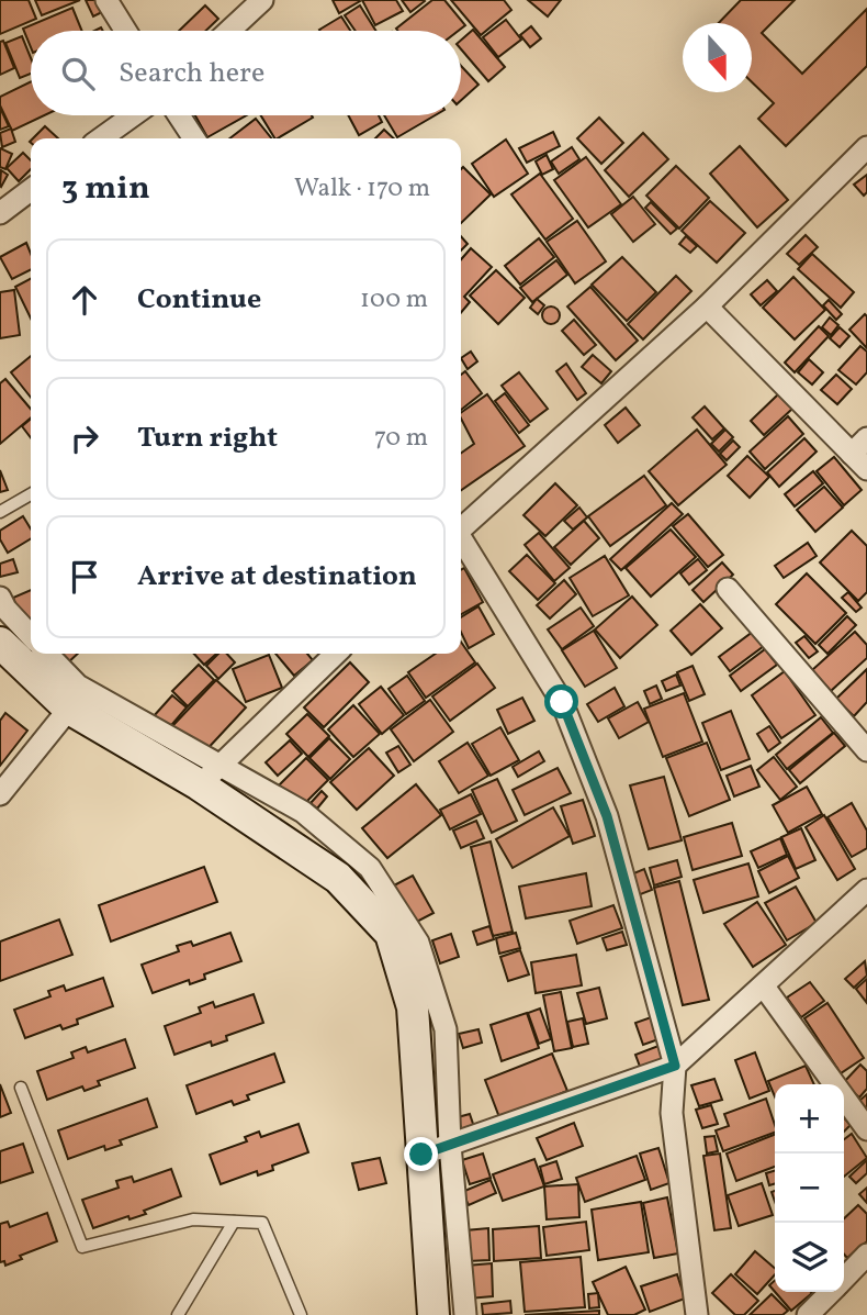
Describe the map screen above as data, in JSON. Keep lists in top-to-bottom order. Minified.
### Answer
{"north":"bottom","page":{"search":"Search here","heading":["3 min","Walk · 170 m"],"list":[["Continue","100 m"],["Turn right","70 m"],"Arrive at destination"],"map_buttons":["+","−"]}}
